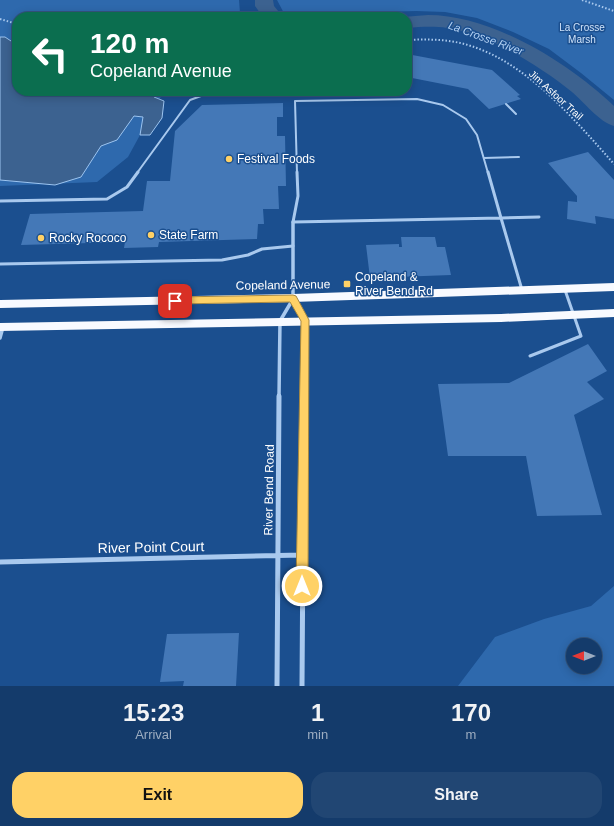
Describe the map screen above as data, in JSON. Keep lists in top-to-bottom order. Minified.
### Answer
{"streets":{"highway":["Copeland Avenue"],"street":["River Bend Road","River Point Court"],"path":["Jim Asfoor Trail"]},"crossings":[["Copeland Avenue","River Bend Road"],["River Bend Road","River Point Court"]],"water":["La Crosse River"],"parks":["La Crosse Marsh"],"places":{"other":["Festival Foods","State Farm","Rocky Rococo"],"transit":["Copeland & River Bend Rd"]},"north":"left","page":{"turn":["120 m","Copeland Avenue"],"eta":["15:23","Arrival","1","min","170","m"],"buttons":["Exit","Share"]}}
